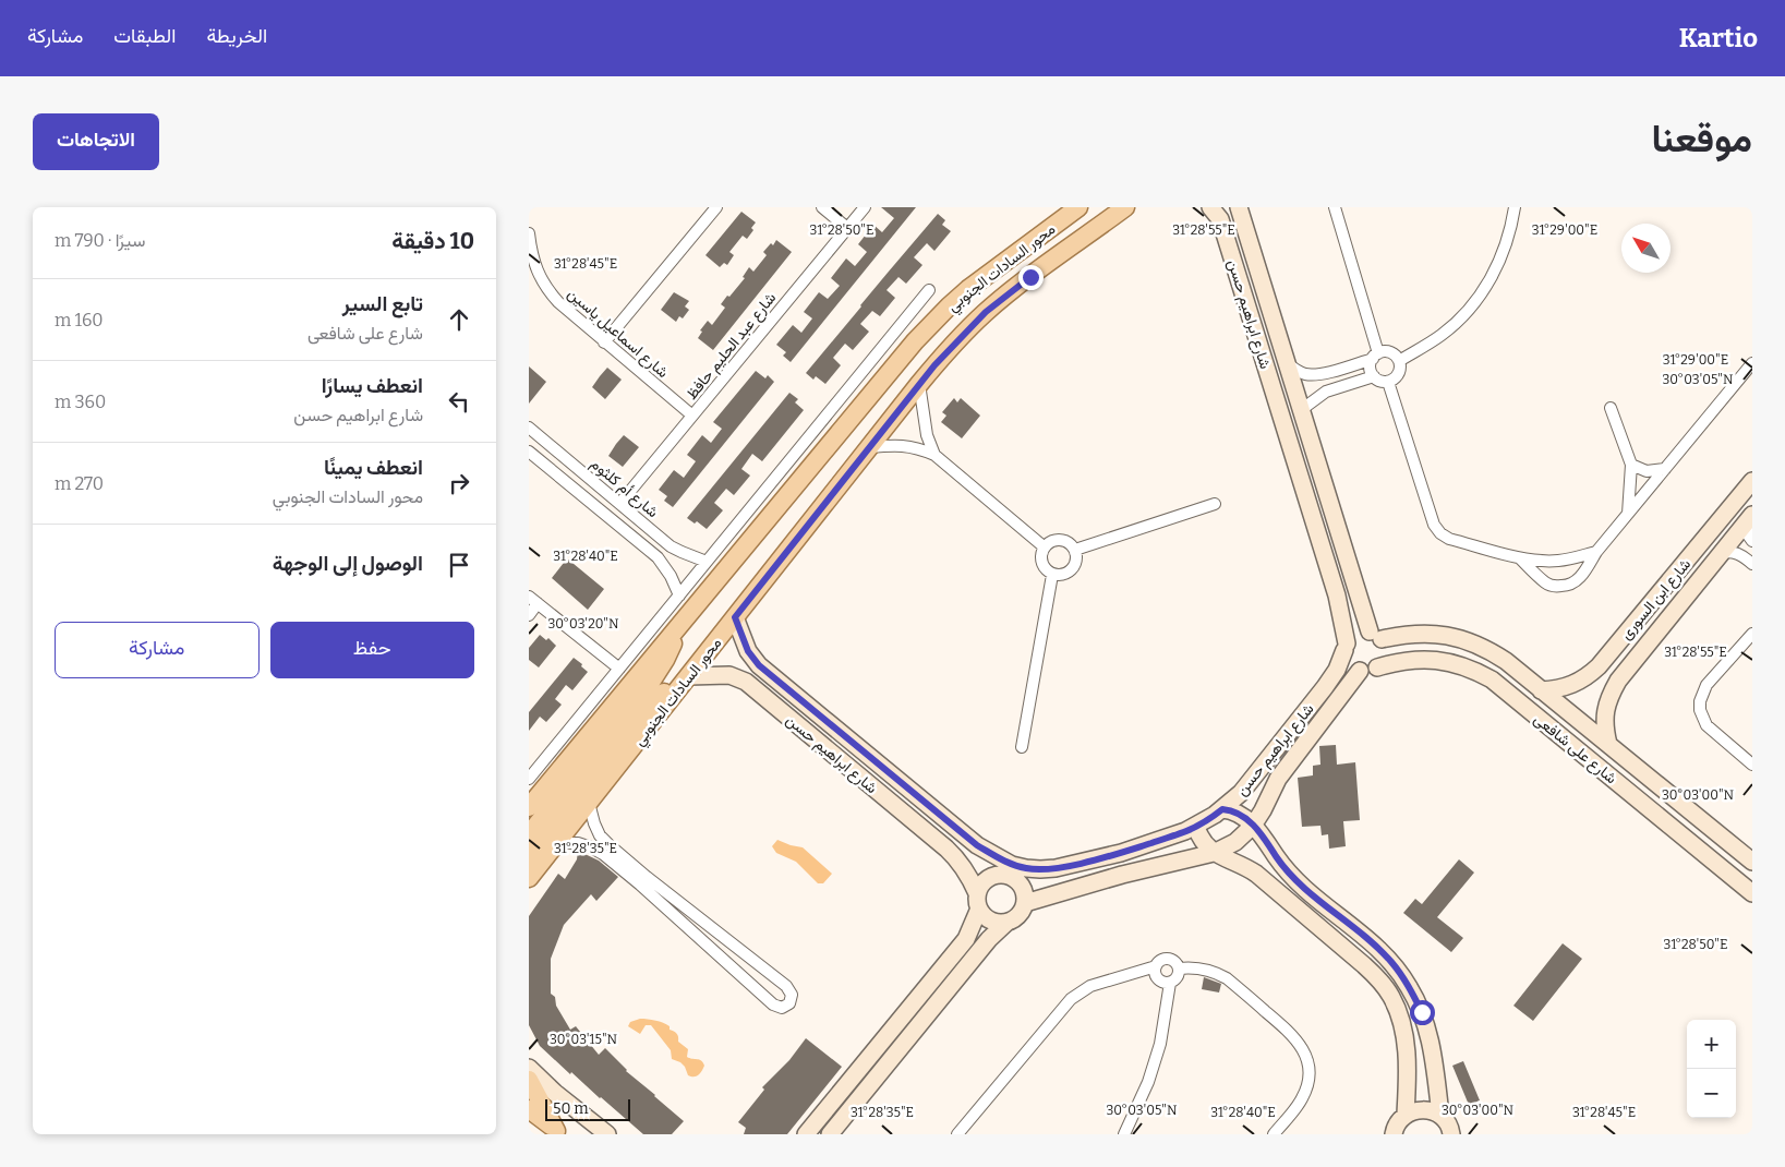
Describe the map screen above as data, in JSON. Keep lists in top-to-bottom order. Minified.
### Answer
{"streets":{"main road":["محور السادات الجنوبي"],"street":["شارع ابراهيم حسن","شارع اسماعيل ياسين","شارع عبد الحليم حافظ","شارع أم كلثوم","شارع ابن السورى","شارع على شافعى"]},"crossings":[["محور السادات الجنوبي","شارع ابراهيم حسن"],["شارع ابراهيم حسن","شارع على شافعى"],["شارع اسماعيل ياسين","شارع عبد الحليم حافظ"],["شارع عبد الحليم حافظ","شارع أم كلثوم"],["شارع ابن السورى","شارع على شافعى"]],"scale_bar":"50 m","north":"top left","page":{"header":"Kartio","nav":["الخريطة","الطبقات","مشاركة"],"title":"موقعنا","buttons":["الاتجاهات",["حفظ","مشاركة"]],"heading":["10 دقيقة","سيرًا · 790 m"],"list":[["تابع السير","شارع على شافعى","160 m"],["انعطف يسارًا","شارع ابراهيم حسن","360 m"],["انعطف يمينًا","محور السادات الجنوبي","270 m"],"الوصول إلى الوجهة"],"map_buttons":["+","−"],"scale":"50 m"},"coordinates":["31°28'50\"E","31°28'55\"E","31°29'00\"E","31°28'45\"E","30°03'05\"N","31°28'40\"E","30°03'20\"N","30°03'00\"N","31°28'35\"E","30°03'15\"N"]}
